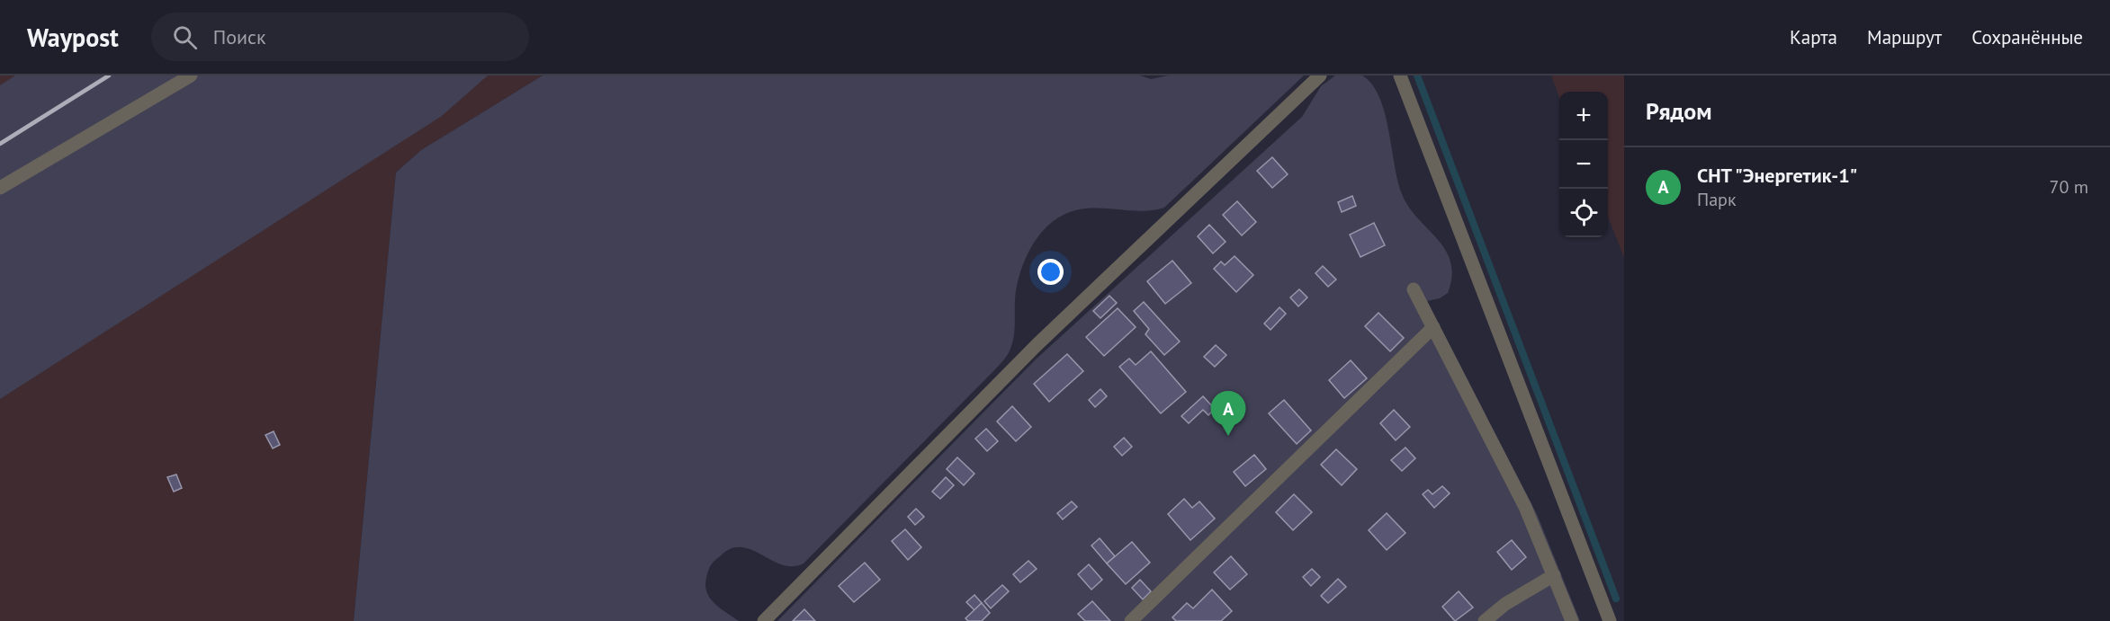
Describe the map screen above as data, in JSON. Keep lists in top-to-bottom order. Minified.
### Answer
{"page":{"header":"Waypost","search":"Поиск","nav":["Карта","Маршрут","Сохранённые"],"heading":"Рядом","map_buttons":["+","−"],"list":[{"mark":"A","name":"СНТ \"Энергетик-1\"","note":"Парк","value":"70 m"}],"pins":"A"}}
